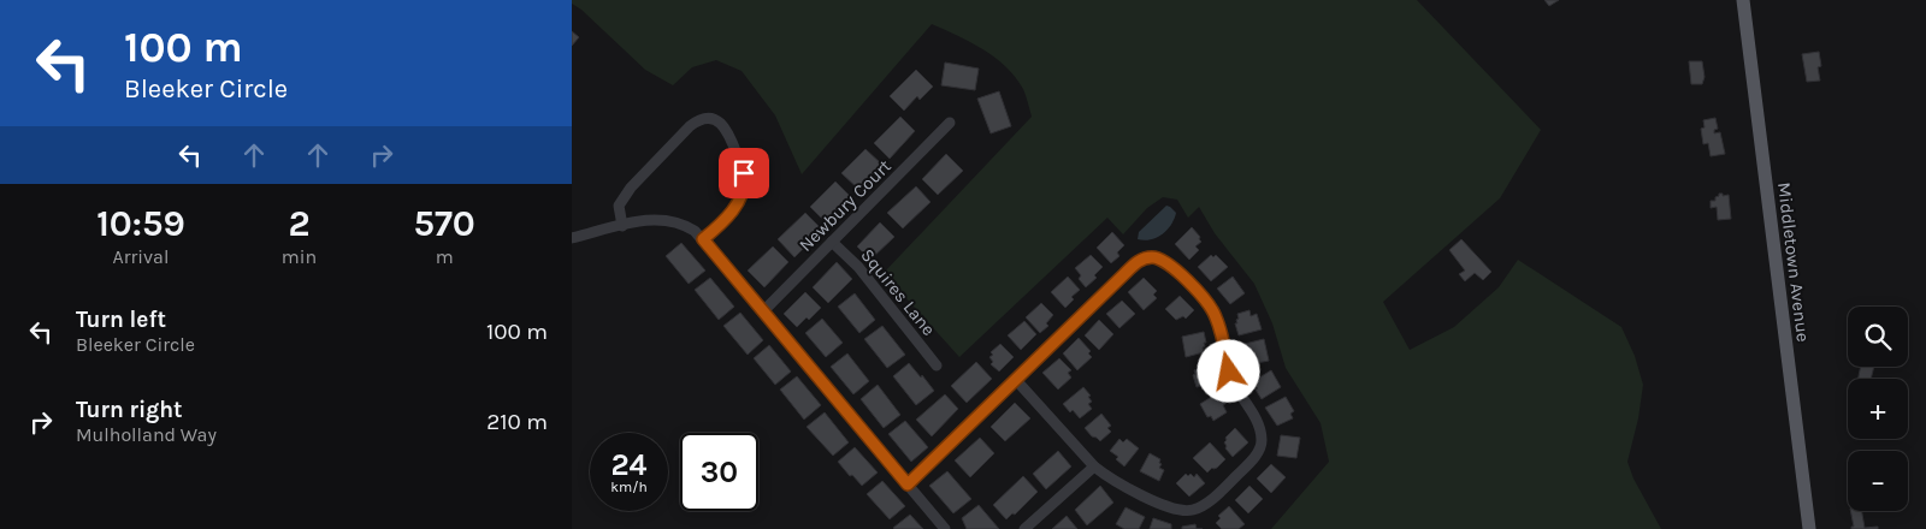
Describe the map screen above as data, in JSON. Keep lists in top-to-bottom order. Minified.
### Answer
{"streets":{"main road":["Middletown Avenue"],"street":["Newbury Court","Squires Lane"]},"crossings":[["Newbury Court","Squires Lane"]],"page":{"turn":["100 m","Bleeker Circle"],"eta":["10:59","Arrival","2","min","570","m"],"list":[{"name":"Turn left","note":"Bleeker Circle","value":"100 m"},{"name":"Turn right","note":"Mulholland Way","value":"210 m"}],"map_buttons":["+","−"],"speed":"24 km/h","limit":"30"}}
